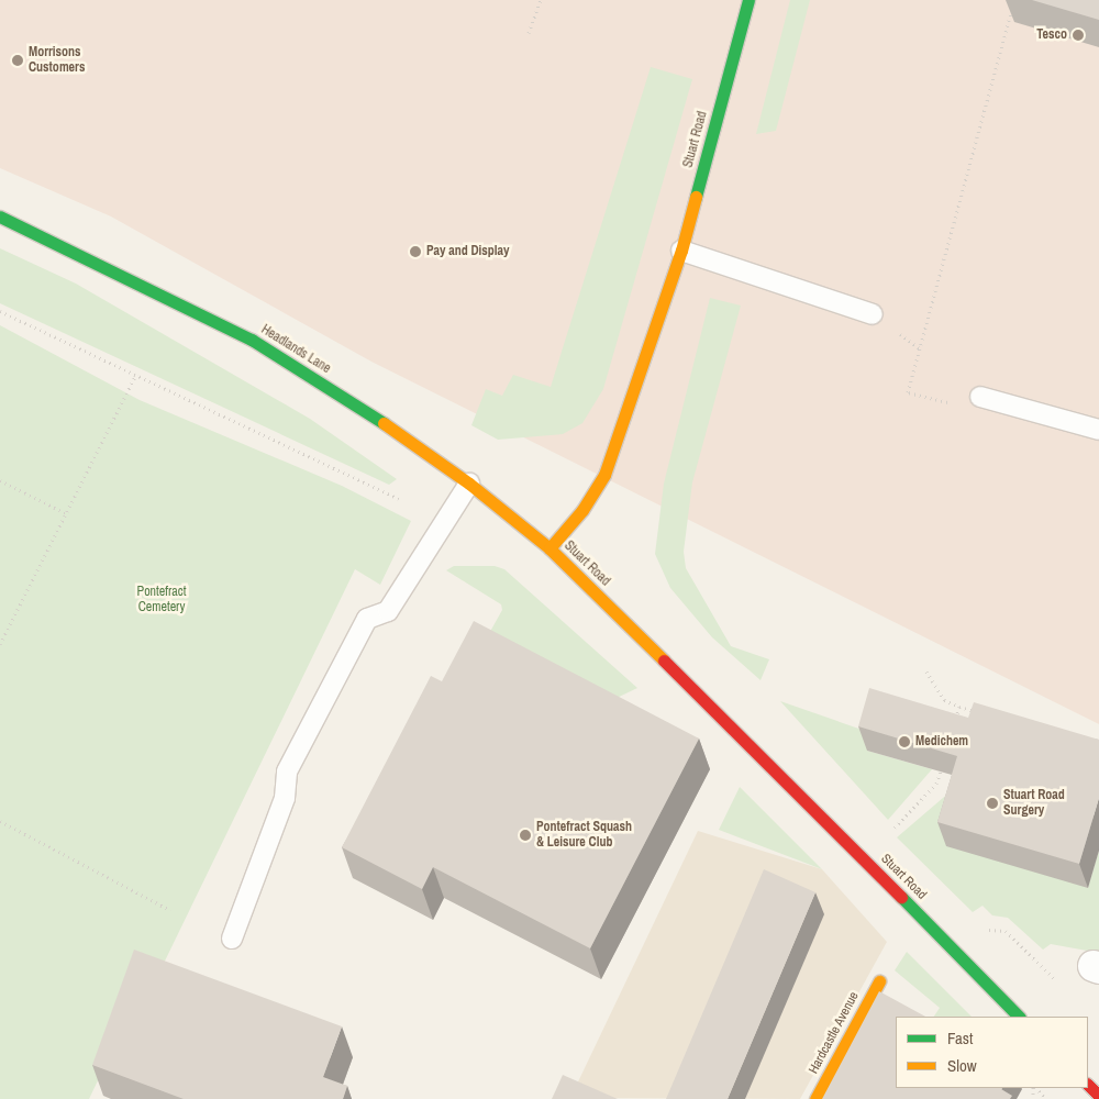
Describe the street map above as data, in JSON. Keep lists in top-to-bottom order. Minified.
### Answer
{"streets":{"street":["Stuart Road","Headlands Lane","Hardcastle Avenue"]},"crossings":[["Stuart Road","Headlands Lane"]],"parks":["Pontefract Cemetery"],"places":["Tesco","Morrisons Customers","Pay and Display","Medichem","Stuart Road Surgery","Pontefract Squash & Leisure Club"],"legend":["Fast","Slow"]}
